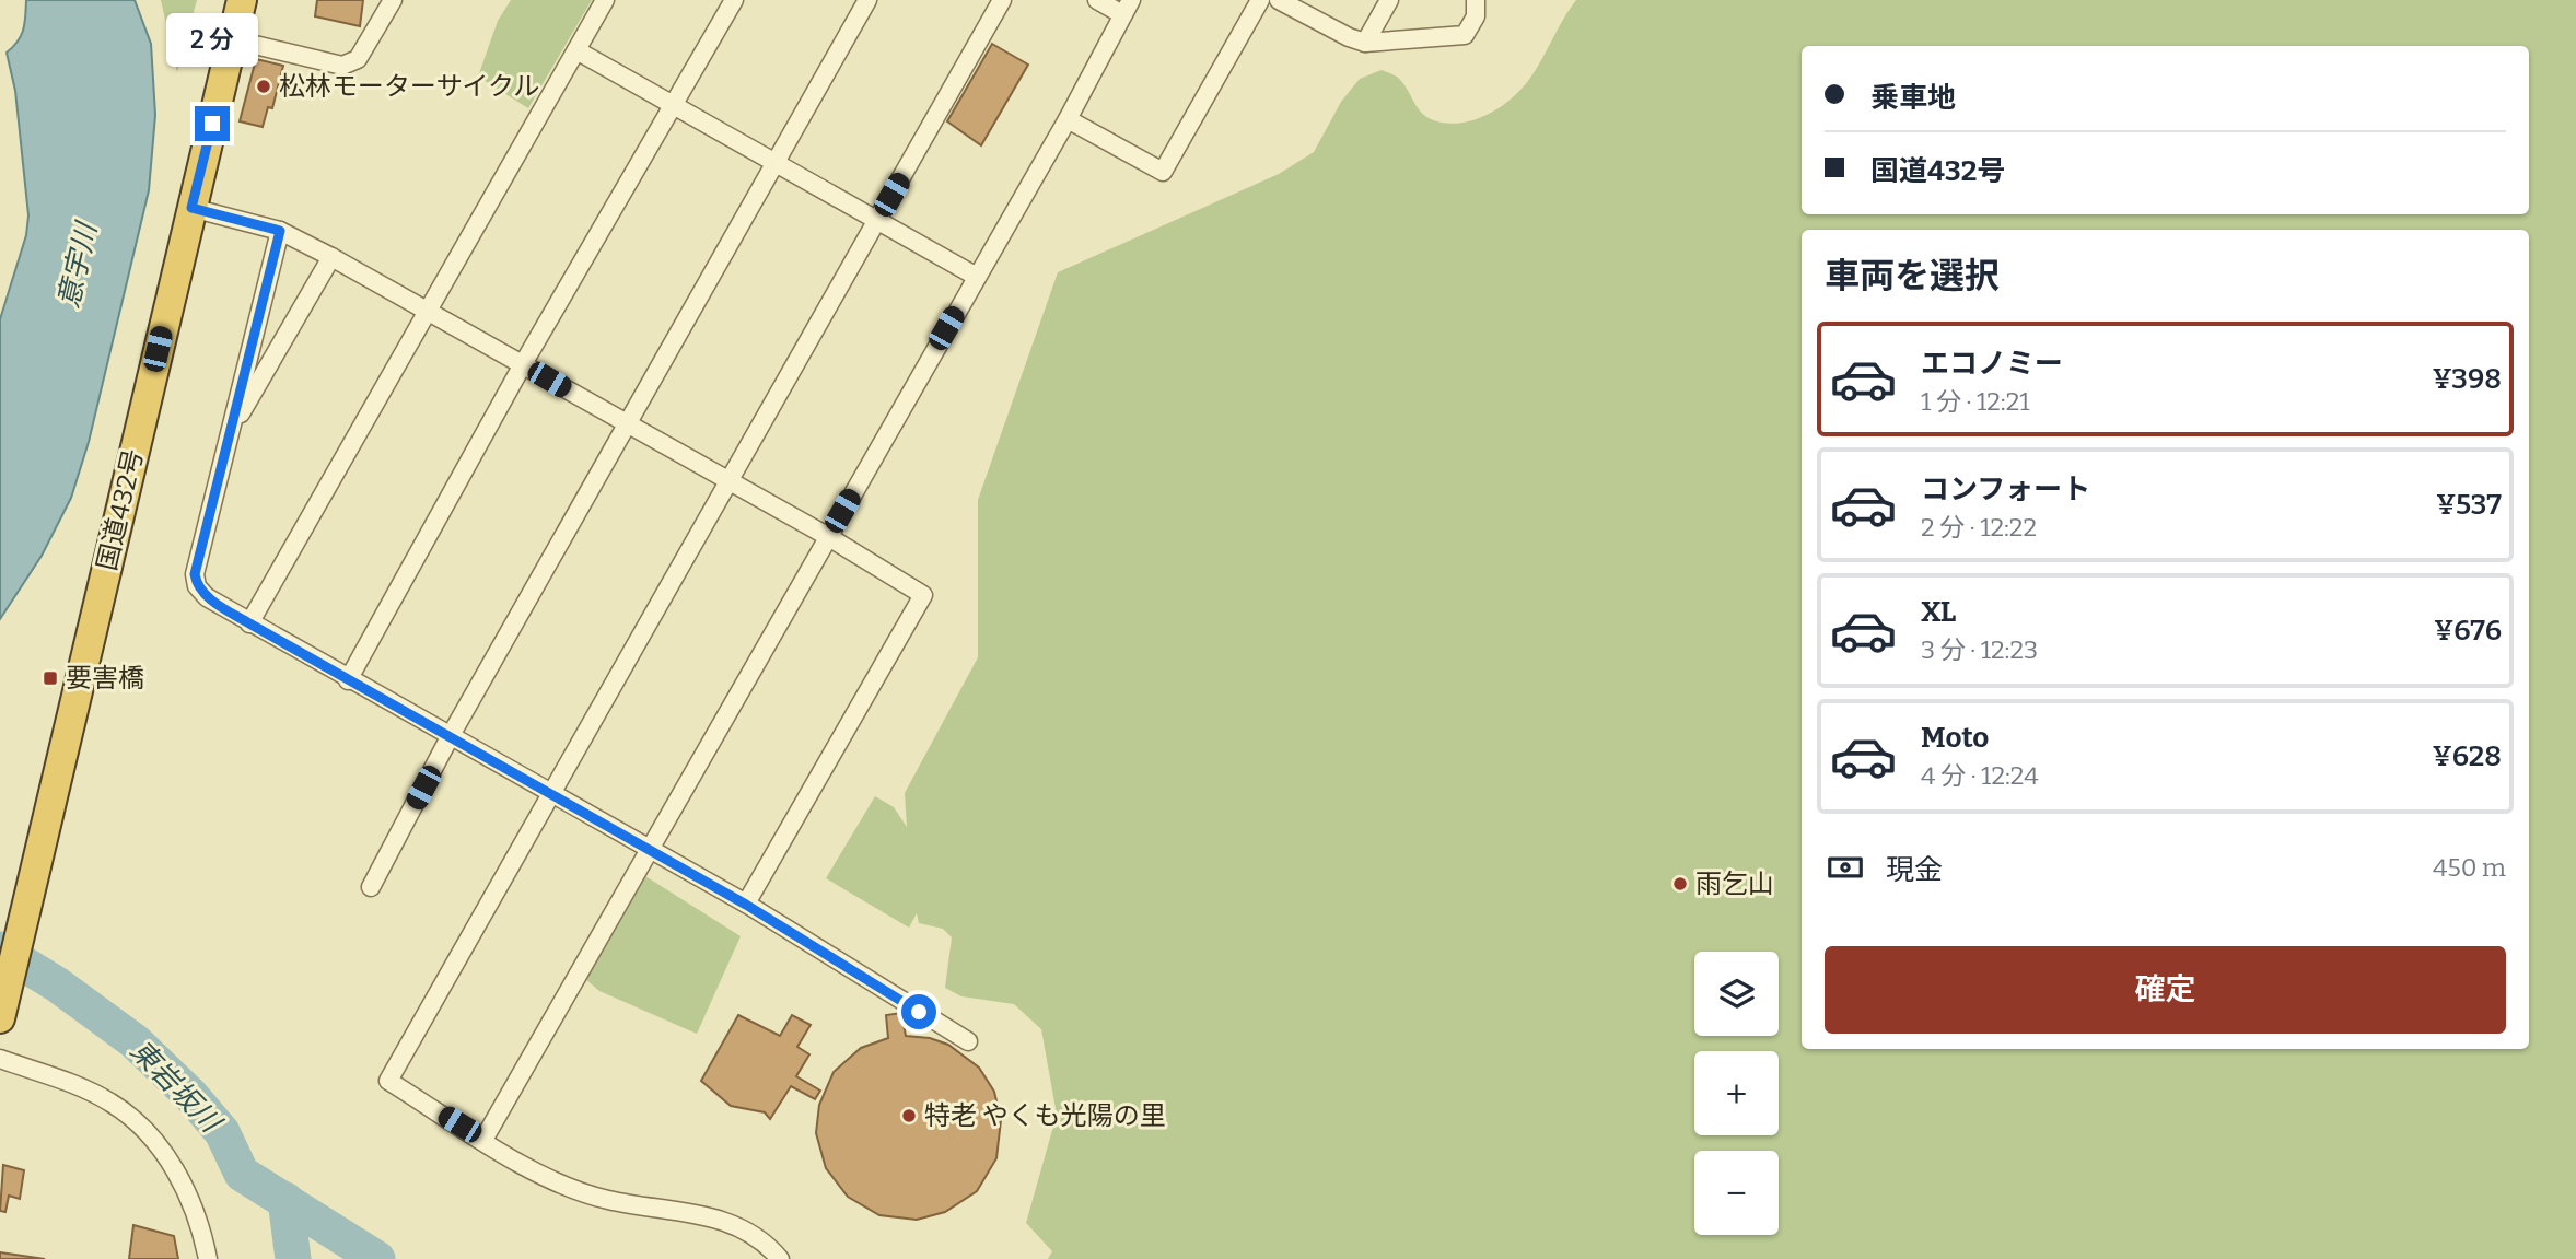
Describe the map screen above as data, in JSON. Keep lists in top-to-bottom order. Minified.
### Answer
{"streets":{"highway":["国道432号"]},"water":["意宇川","東岩坂川"],"places":{"other":["松林モーターサイクル","雨乞山","特老 やくも光陽の里"],"transit":["要害橋"]},"page":{"bubble":"2 分","banner":["乗車地","国道432号"],"heading":"車両を選択","list":[{"name":"エコノミー","note":"1 分 · 12:21","value":"¥398"},{"name":"コンフォート","note":"2 分 · 12:22","value":"¥537"},{"name":"XL","note":"3 分 · 12:23","value":"¥676"},{"name":"Moto","note":"4 分 · 12:24","value":"¥628"}],"pay":["現金","450 m"],"buttons":"確定","map_buttons":["+","−"]}}
